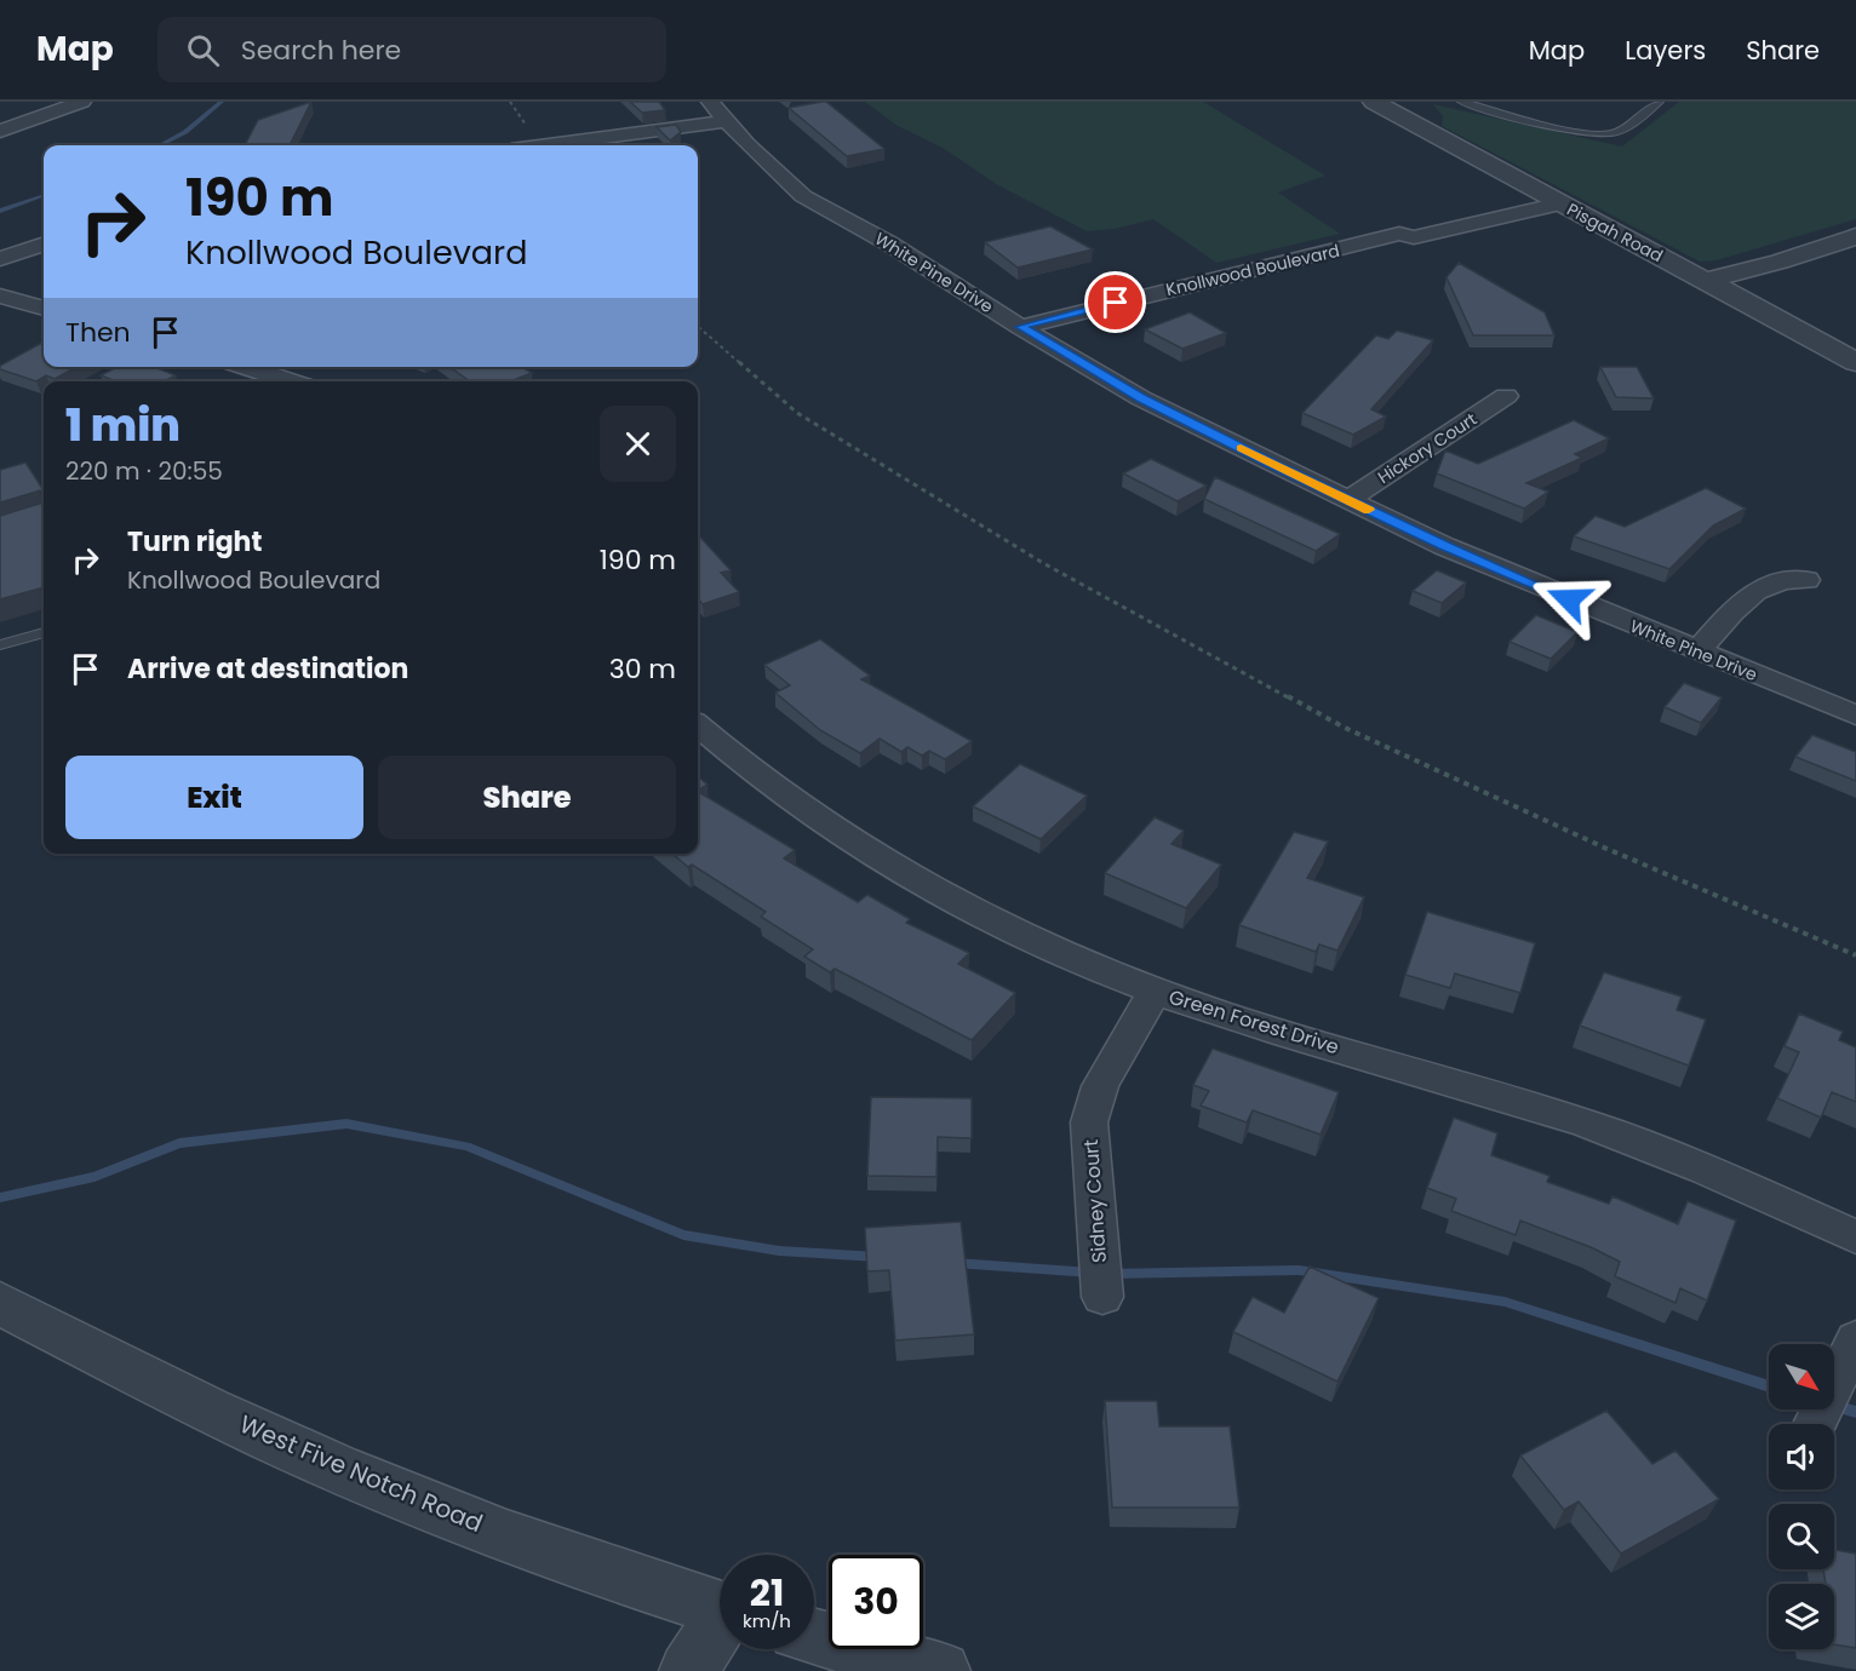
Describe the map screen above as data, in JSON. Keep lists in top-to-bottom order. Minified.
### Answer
{"streets":{"street":["Pisgah Road","Knollwood Boulevard","White Pine Drive","Hickory Court","Green Forest Drive","Sidney Court","West Five Notch Road"]},"crossings":[["Pisgah Road","Knollwood Boulevard"],["Knollwood Boulevard","White Pine Drive"],["White Pine Drive","Hickory Court"],["Green Forest Drive","Sidney Court"]],"north":"bottom right","page":{"header":"Map","search":"Search here","nav":["Map","Layers","Share"],"turn":["190 m","Knollwood Boulevard"],"then":"Then","heading":["1 min","220 m · 20:55"],"list":[{"name":"Turn right","note":"Knollwood Boulevard","value":"190 m"},{"name":"Arrive at destination","value":"30 m"}],"buttons":["Exit","Share"],"speed":"21 km/h","limit":"30"}}
